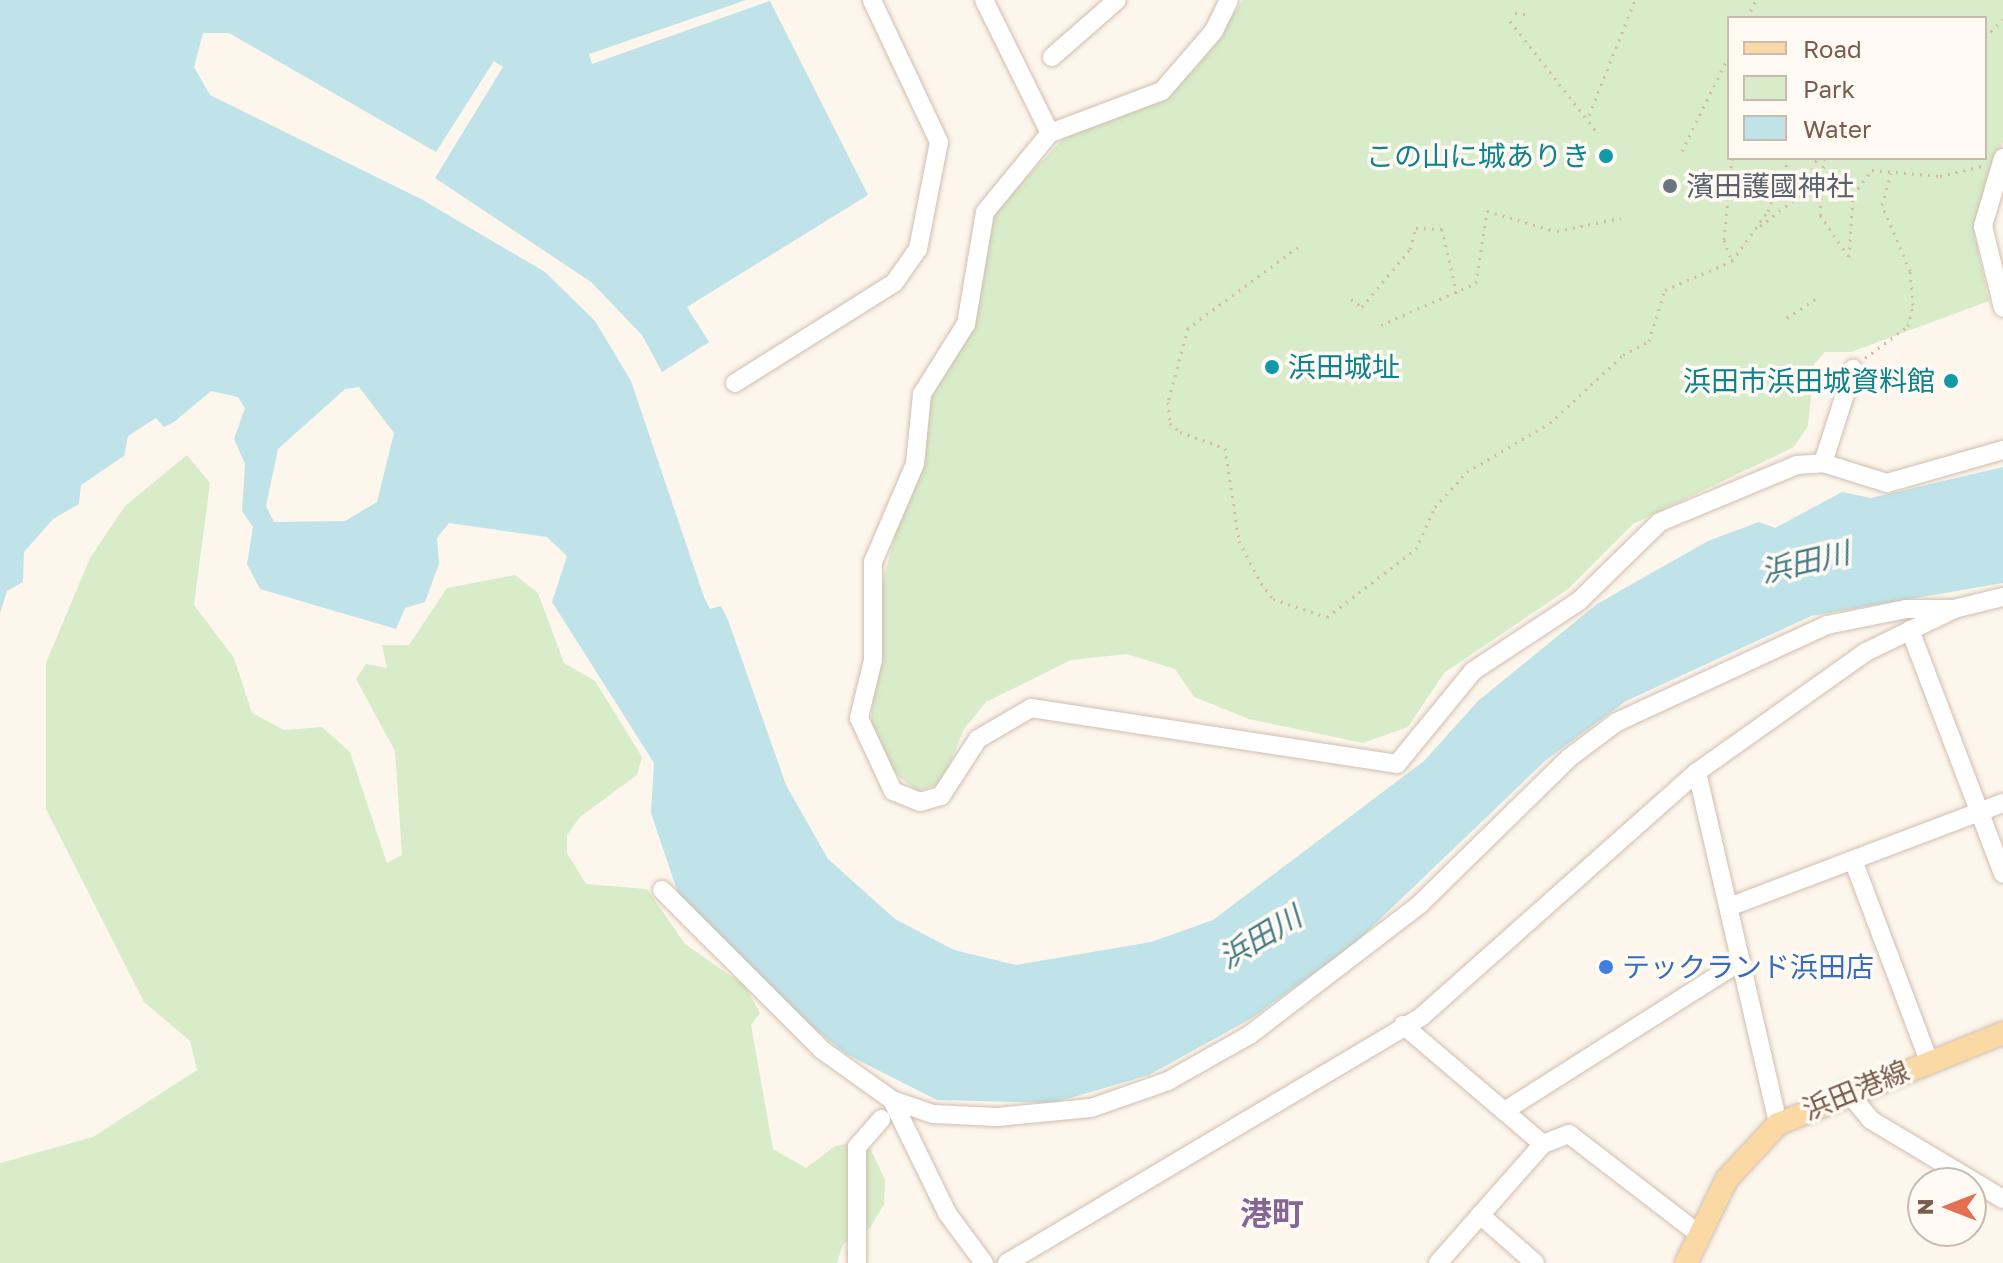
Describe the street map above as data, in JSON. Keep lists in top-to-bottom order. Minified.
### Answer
{"streets":{"main road":["浜田港線"]},"districts":["港町"],"water":["浜田川"],"places":["この山に城ありき","濱田護國神社","浜田城址","浜田市浜田城資料館","テックランド浜田店"],"legend":["Road","Park","Water"],"north":"left"}
